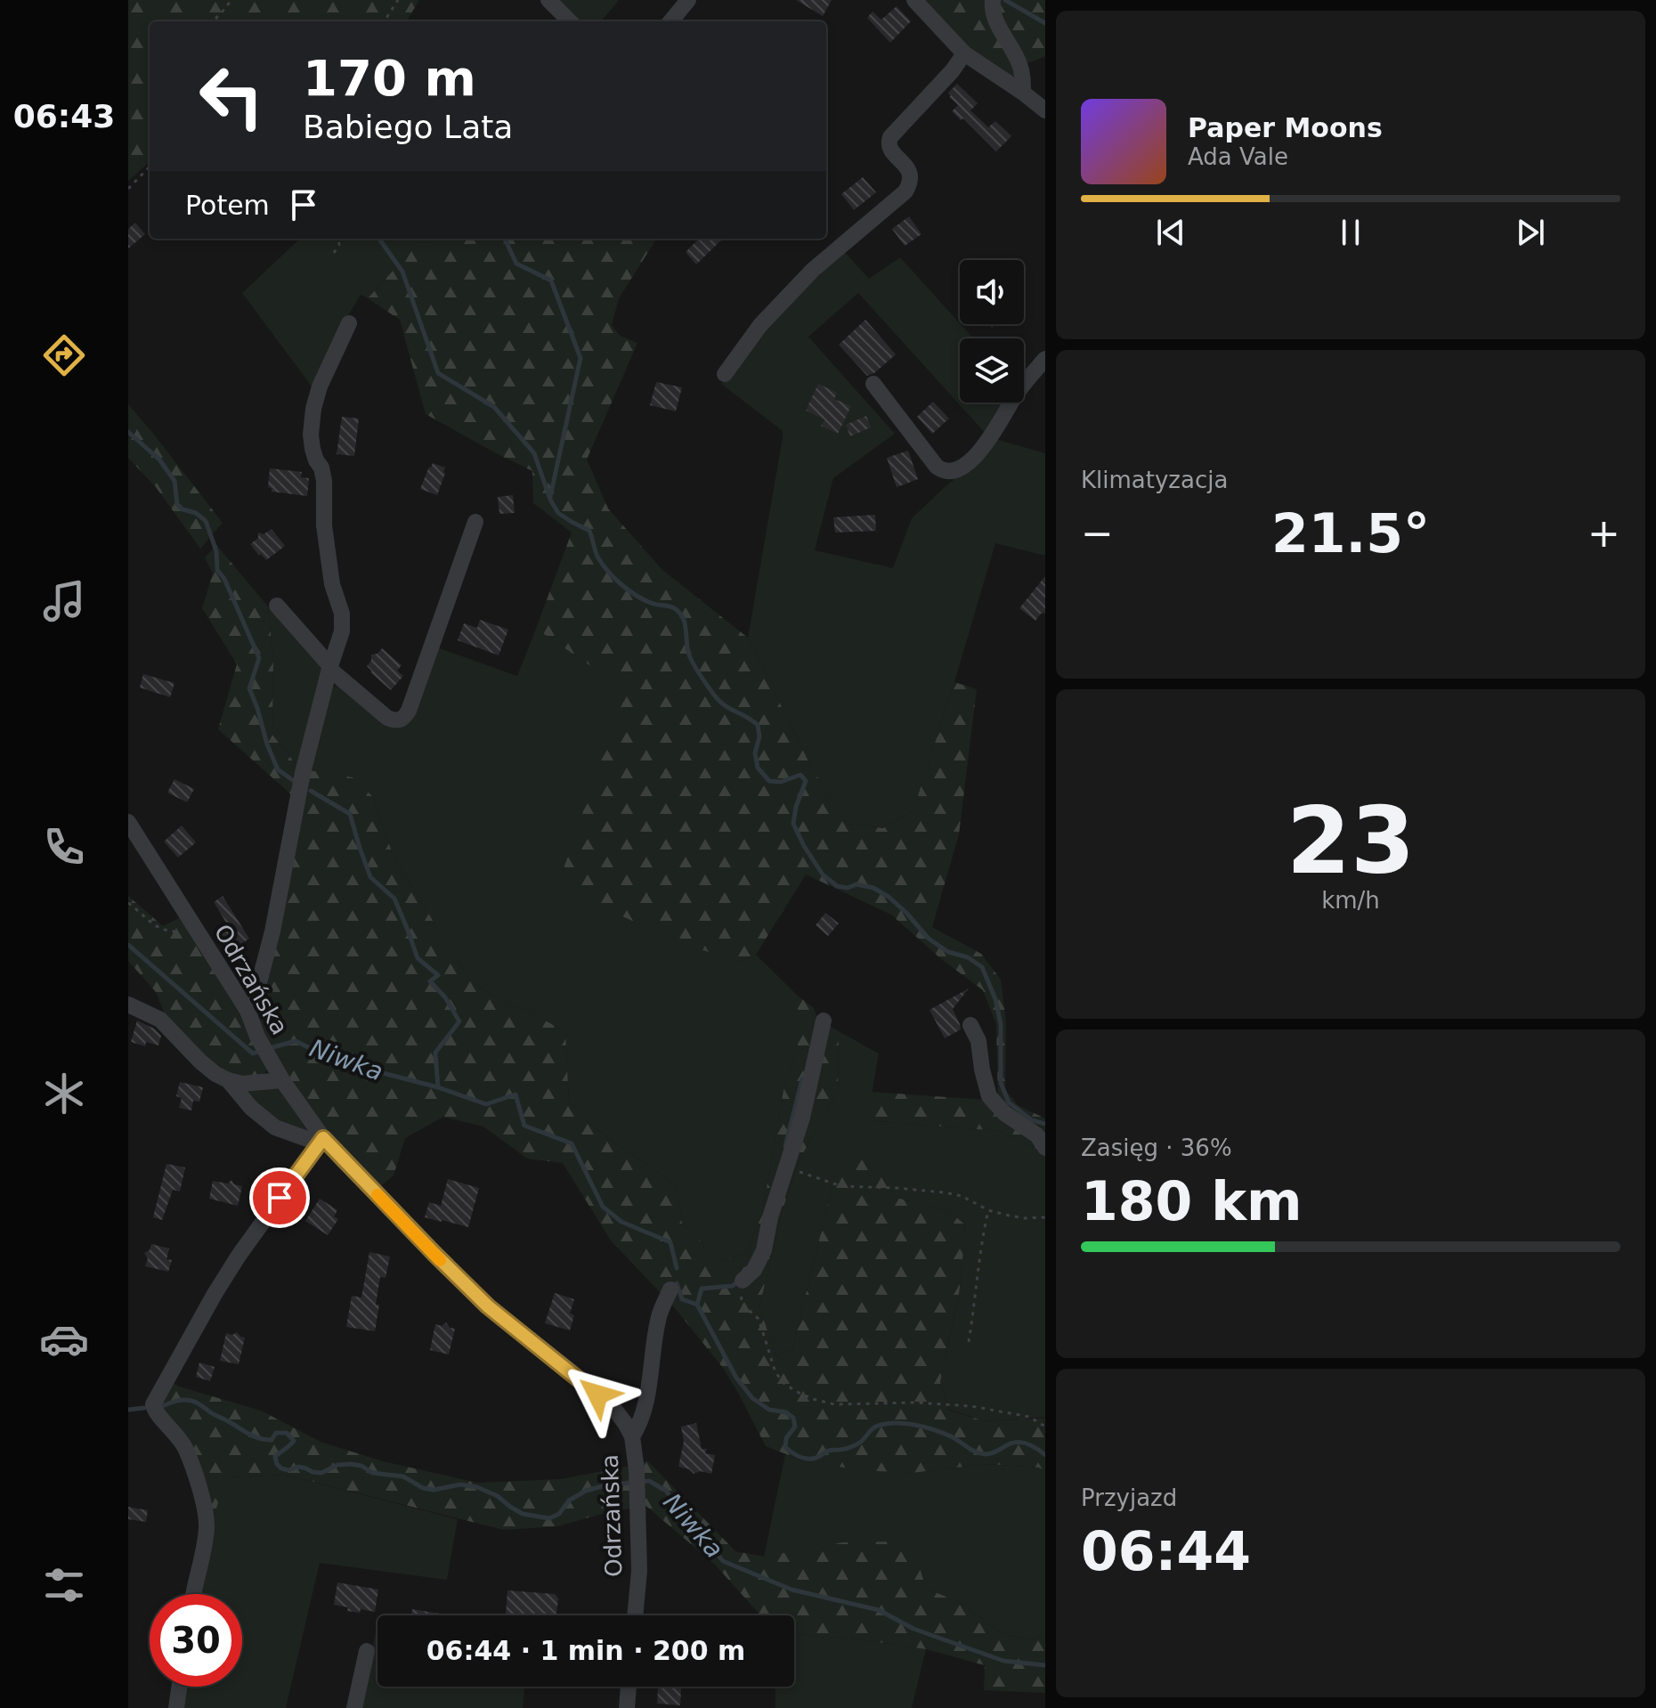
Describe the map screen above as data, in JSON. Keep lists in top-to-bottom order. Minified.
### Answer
{"streets":{"street":["Odrzańska"]},"water":["Niwka"],"page":{"tabs":"06:43","turn":["170 m","Babiego Lata"],"song":["Paper Moons","Ada Vale"],"then":"Potem","tile":["Klimatyzacja",["23","km/h"],["Zasięg · 36%","180 km"],["Przyjazd","06:44"]],"heat":["−","21.5°","+"],"limit":"30","trip":"06:44 · 1 min · 200 m"}}
